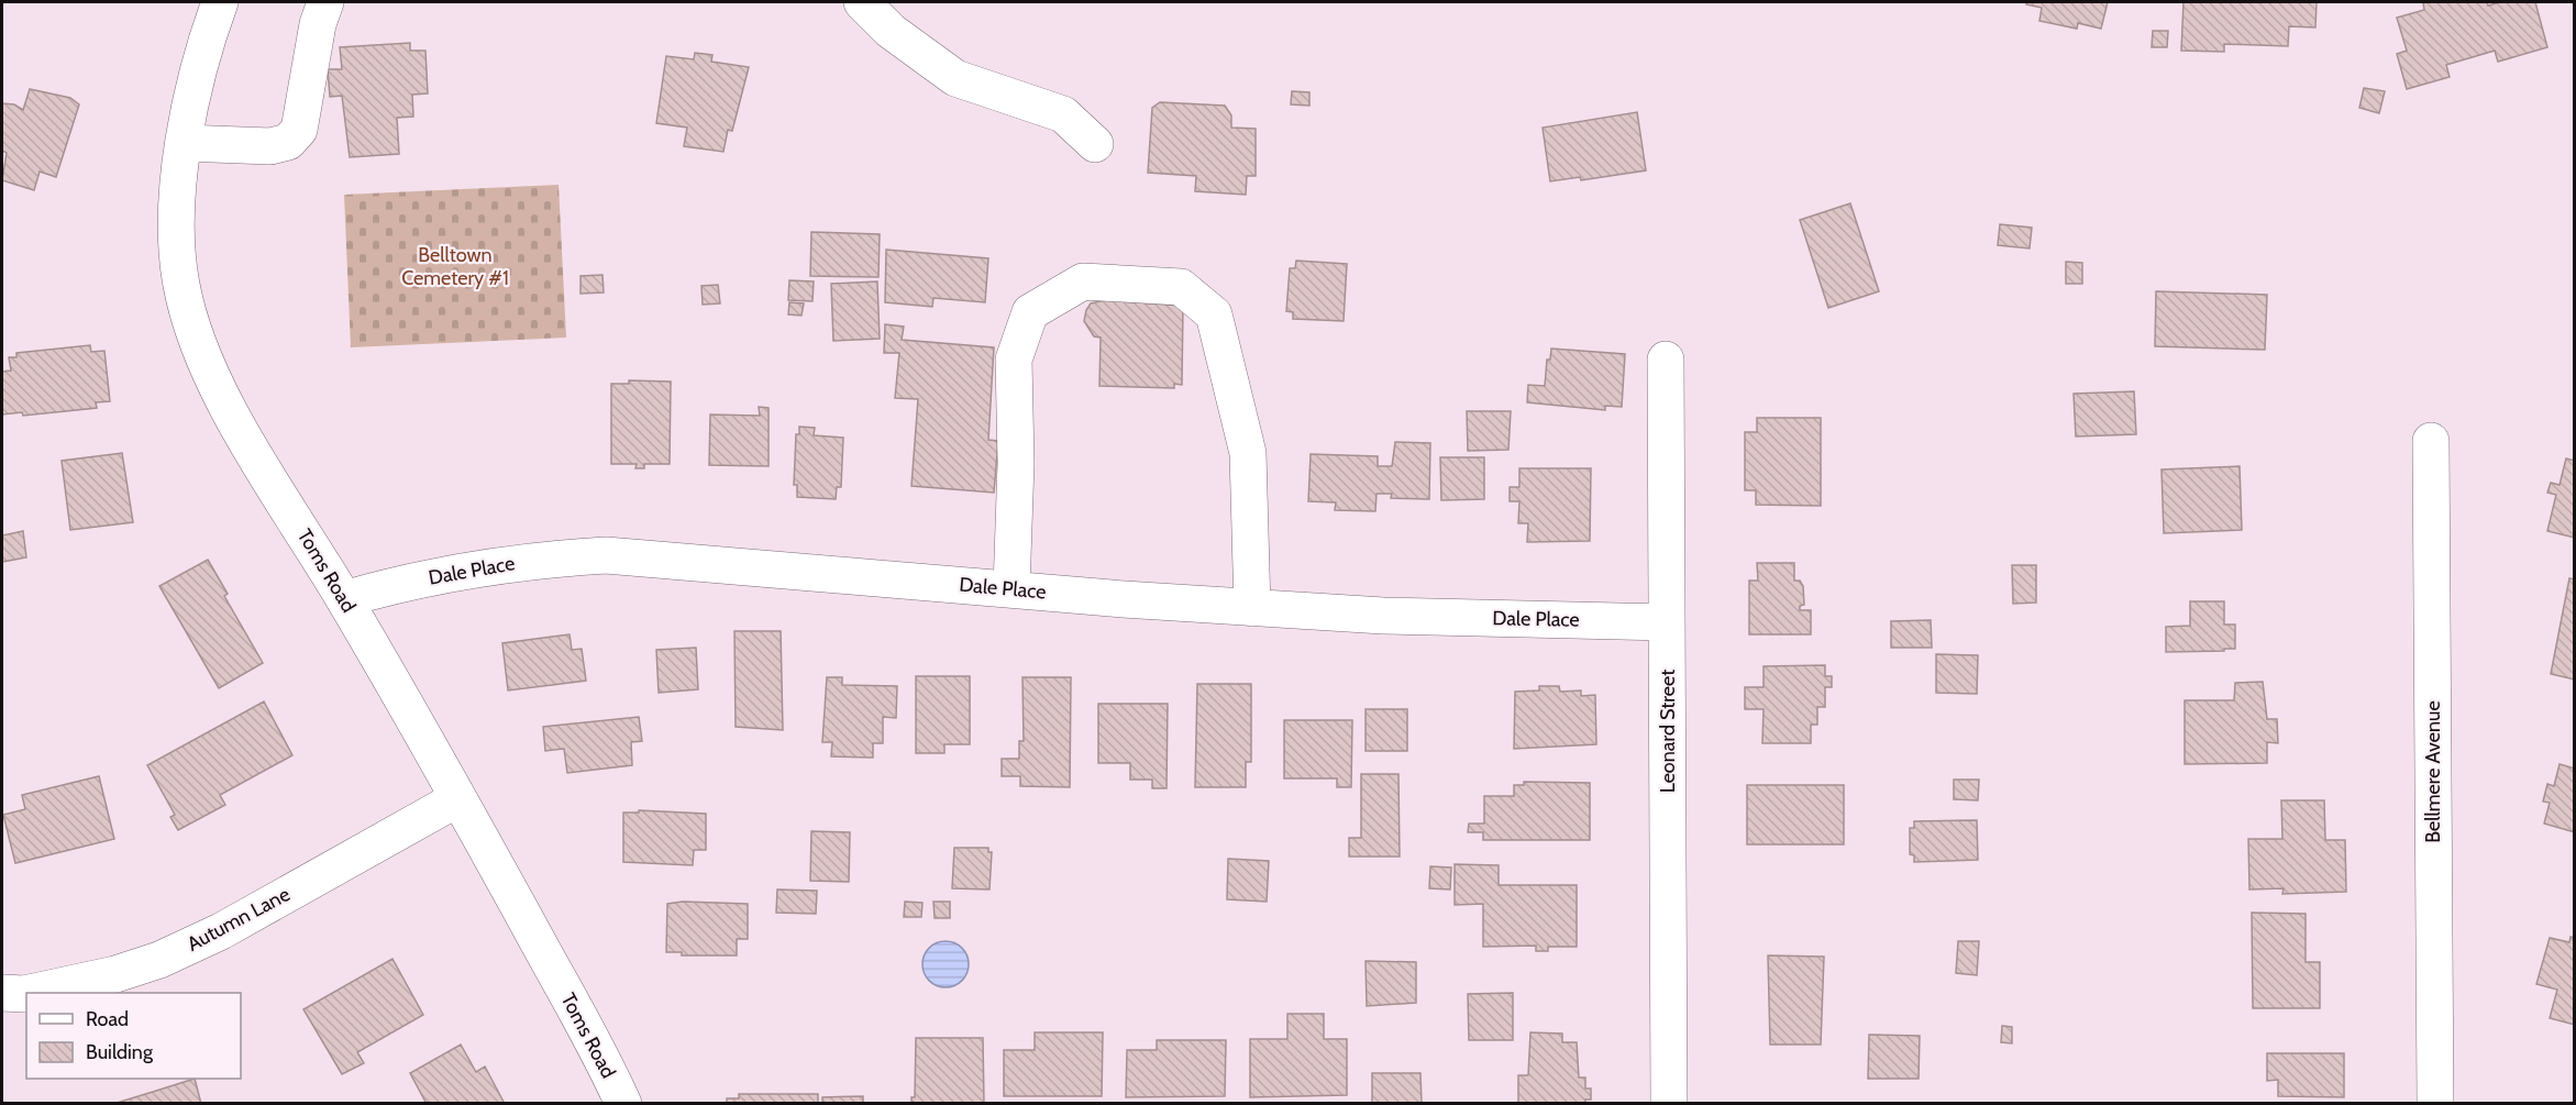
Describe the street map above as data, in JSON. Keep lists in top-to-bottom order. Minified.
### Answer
{"streets":{"street":["Toms Road","Dale Place","Leonard Street","Bellmere Avenue","Autumn Lane"]},"crossings":[["Toms Road","Dale Place"],["Toms Road","Autumn Lane"],["Dale Place","Leonard Street"]],"parks":["Belltown Cemetery #1"],"legend":["Road","Building"]}
